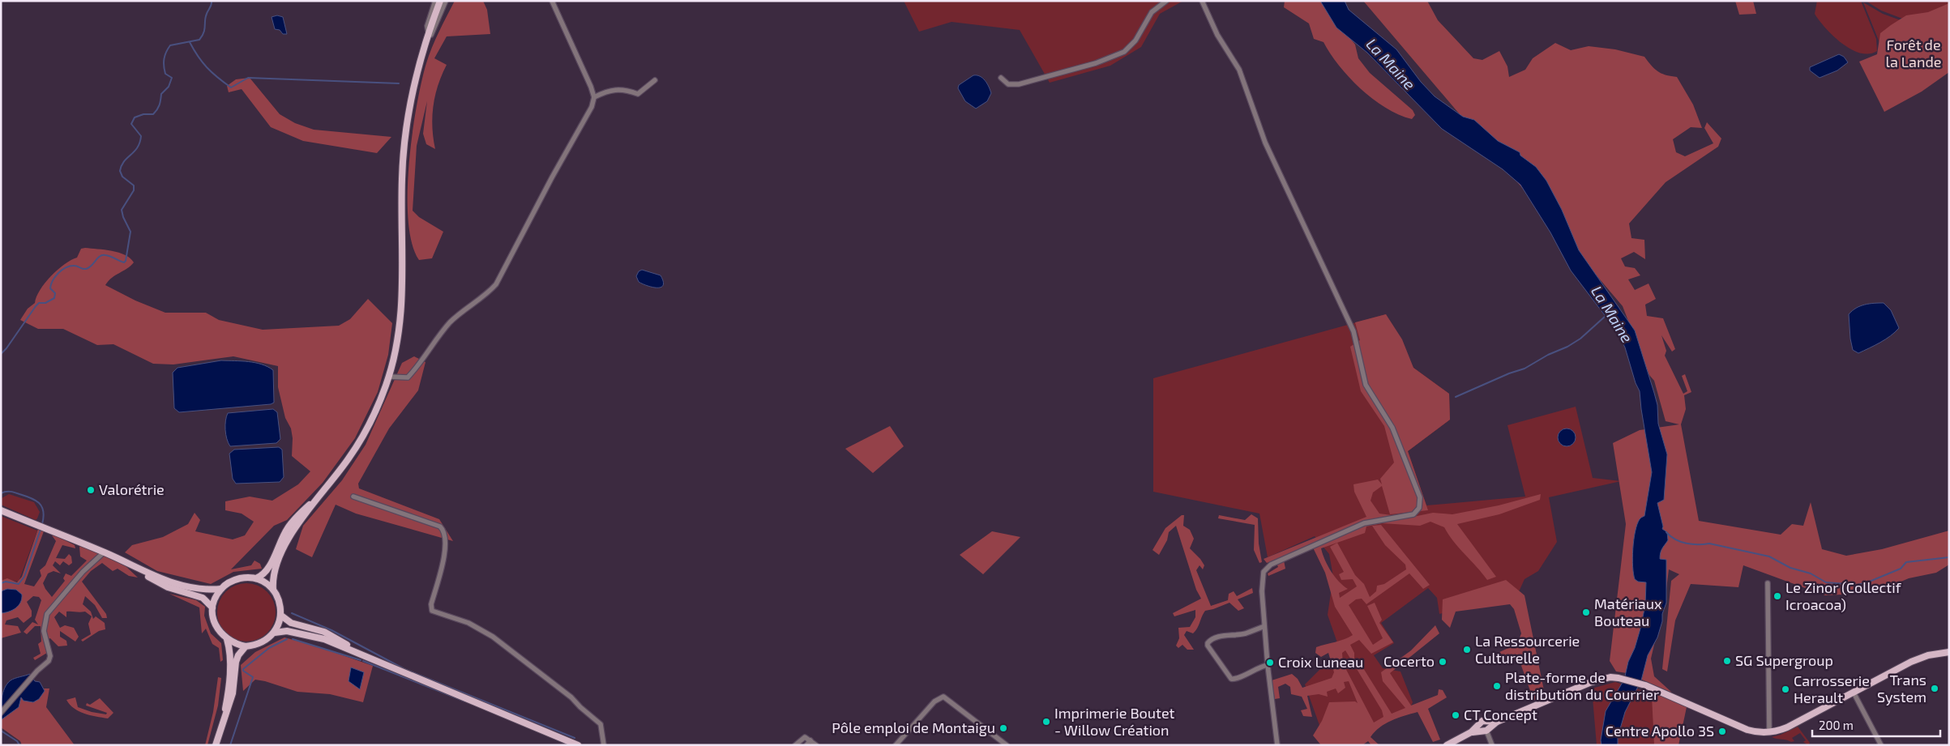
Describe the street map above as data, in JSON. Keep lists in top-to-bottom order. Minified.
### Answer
{"water":["La Maine"],"parks":["Forêt de la Lande"],"places":["Valorétrie","Le Zinor (Collectif Icroacoa)","Matériaux Bouteau","La Ressourcerie Culturelle","SG Supergroup","Cocerto","Croix Luneau","Plate-forme de distribution du Courrier","Trans System","Carrosserie Herault","CT Concept","Imprimerie Boutet - Willow Création","Pôle emploi de Montaigu","Centre Apollo 3S"],"scale_bar":"200 m"}
